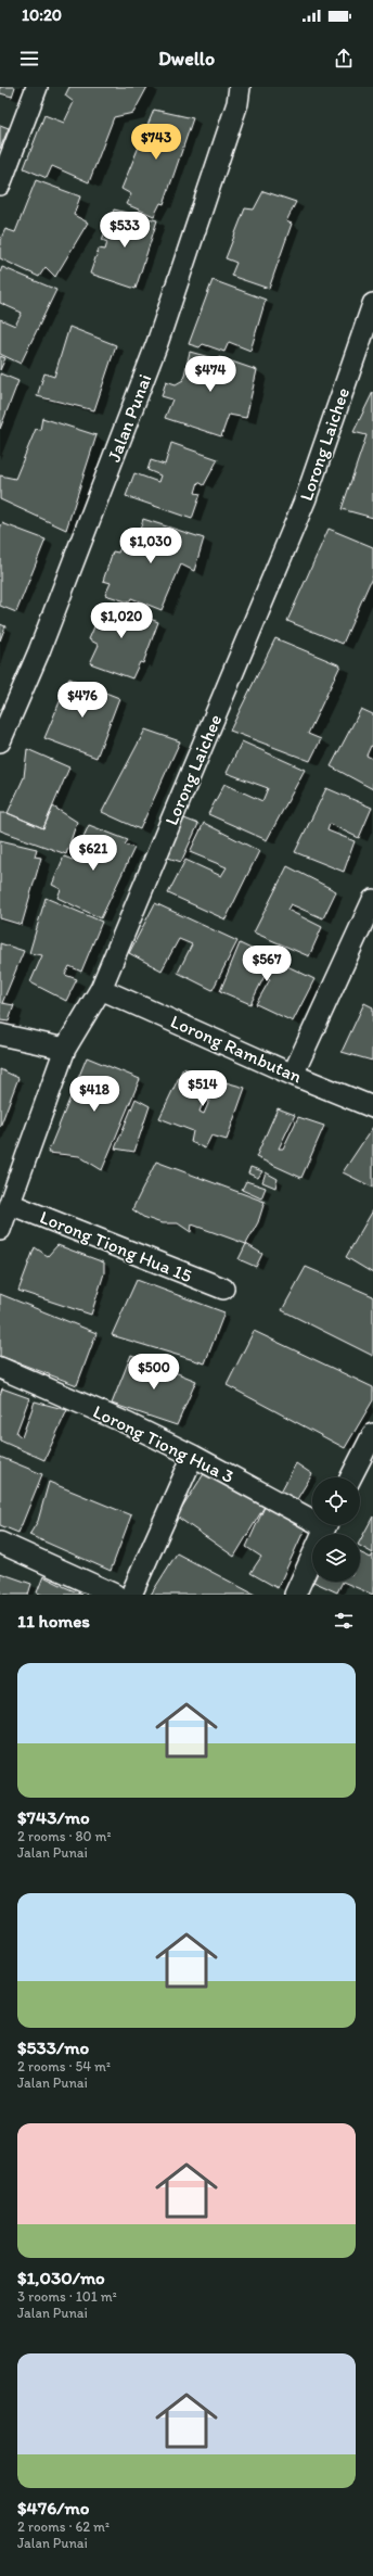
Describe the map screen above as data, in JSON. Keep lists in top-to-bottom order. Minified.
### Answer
{"streets":{"street":["Jalan Punai","Lorong Laichee","Lorong Rambutan","Lorong Tiong Hua 15","Lorong Tiong Hua 3"]},"crossings":[["Lorong Laichee","Lorong Rambutan"],["Lorong Laichee","Lorong Tiong Hua 15"]],"page":{"status":"10:20","header":"Dwello","price":["$743","$533","$474","$1,030","$1,020","$476","$621","$567","$514","$418","$500"],"heading":"11 homes","list":[{"name":"$743/mo","note":"2 rooms · 80 m² · Jalan Punai"},{"name":"$533/mo","note":"2 rooms · 54 m² · Jalan Punai"},{"name":"$1,030/mo","note":"3 rooms · 101 m² · Jalan Punai"},{"name":"$476/mo","note":"2 rooms · 62 m² · Jalan Punai"}]}}
